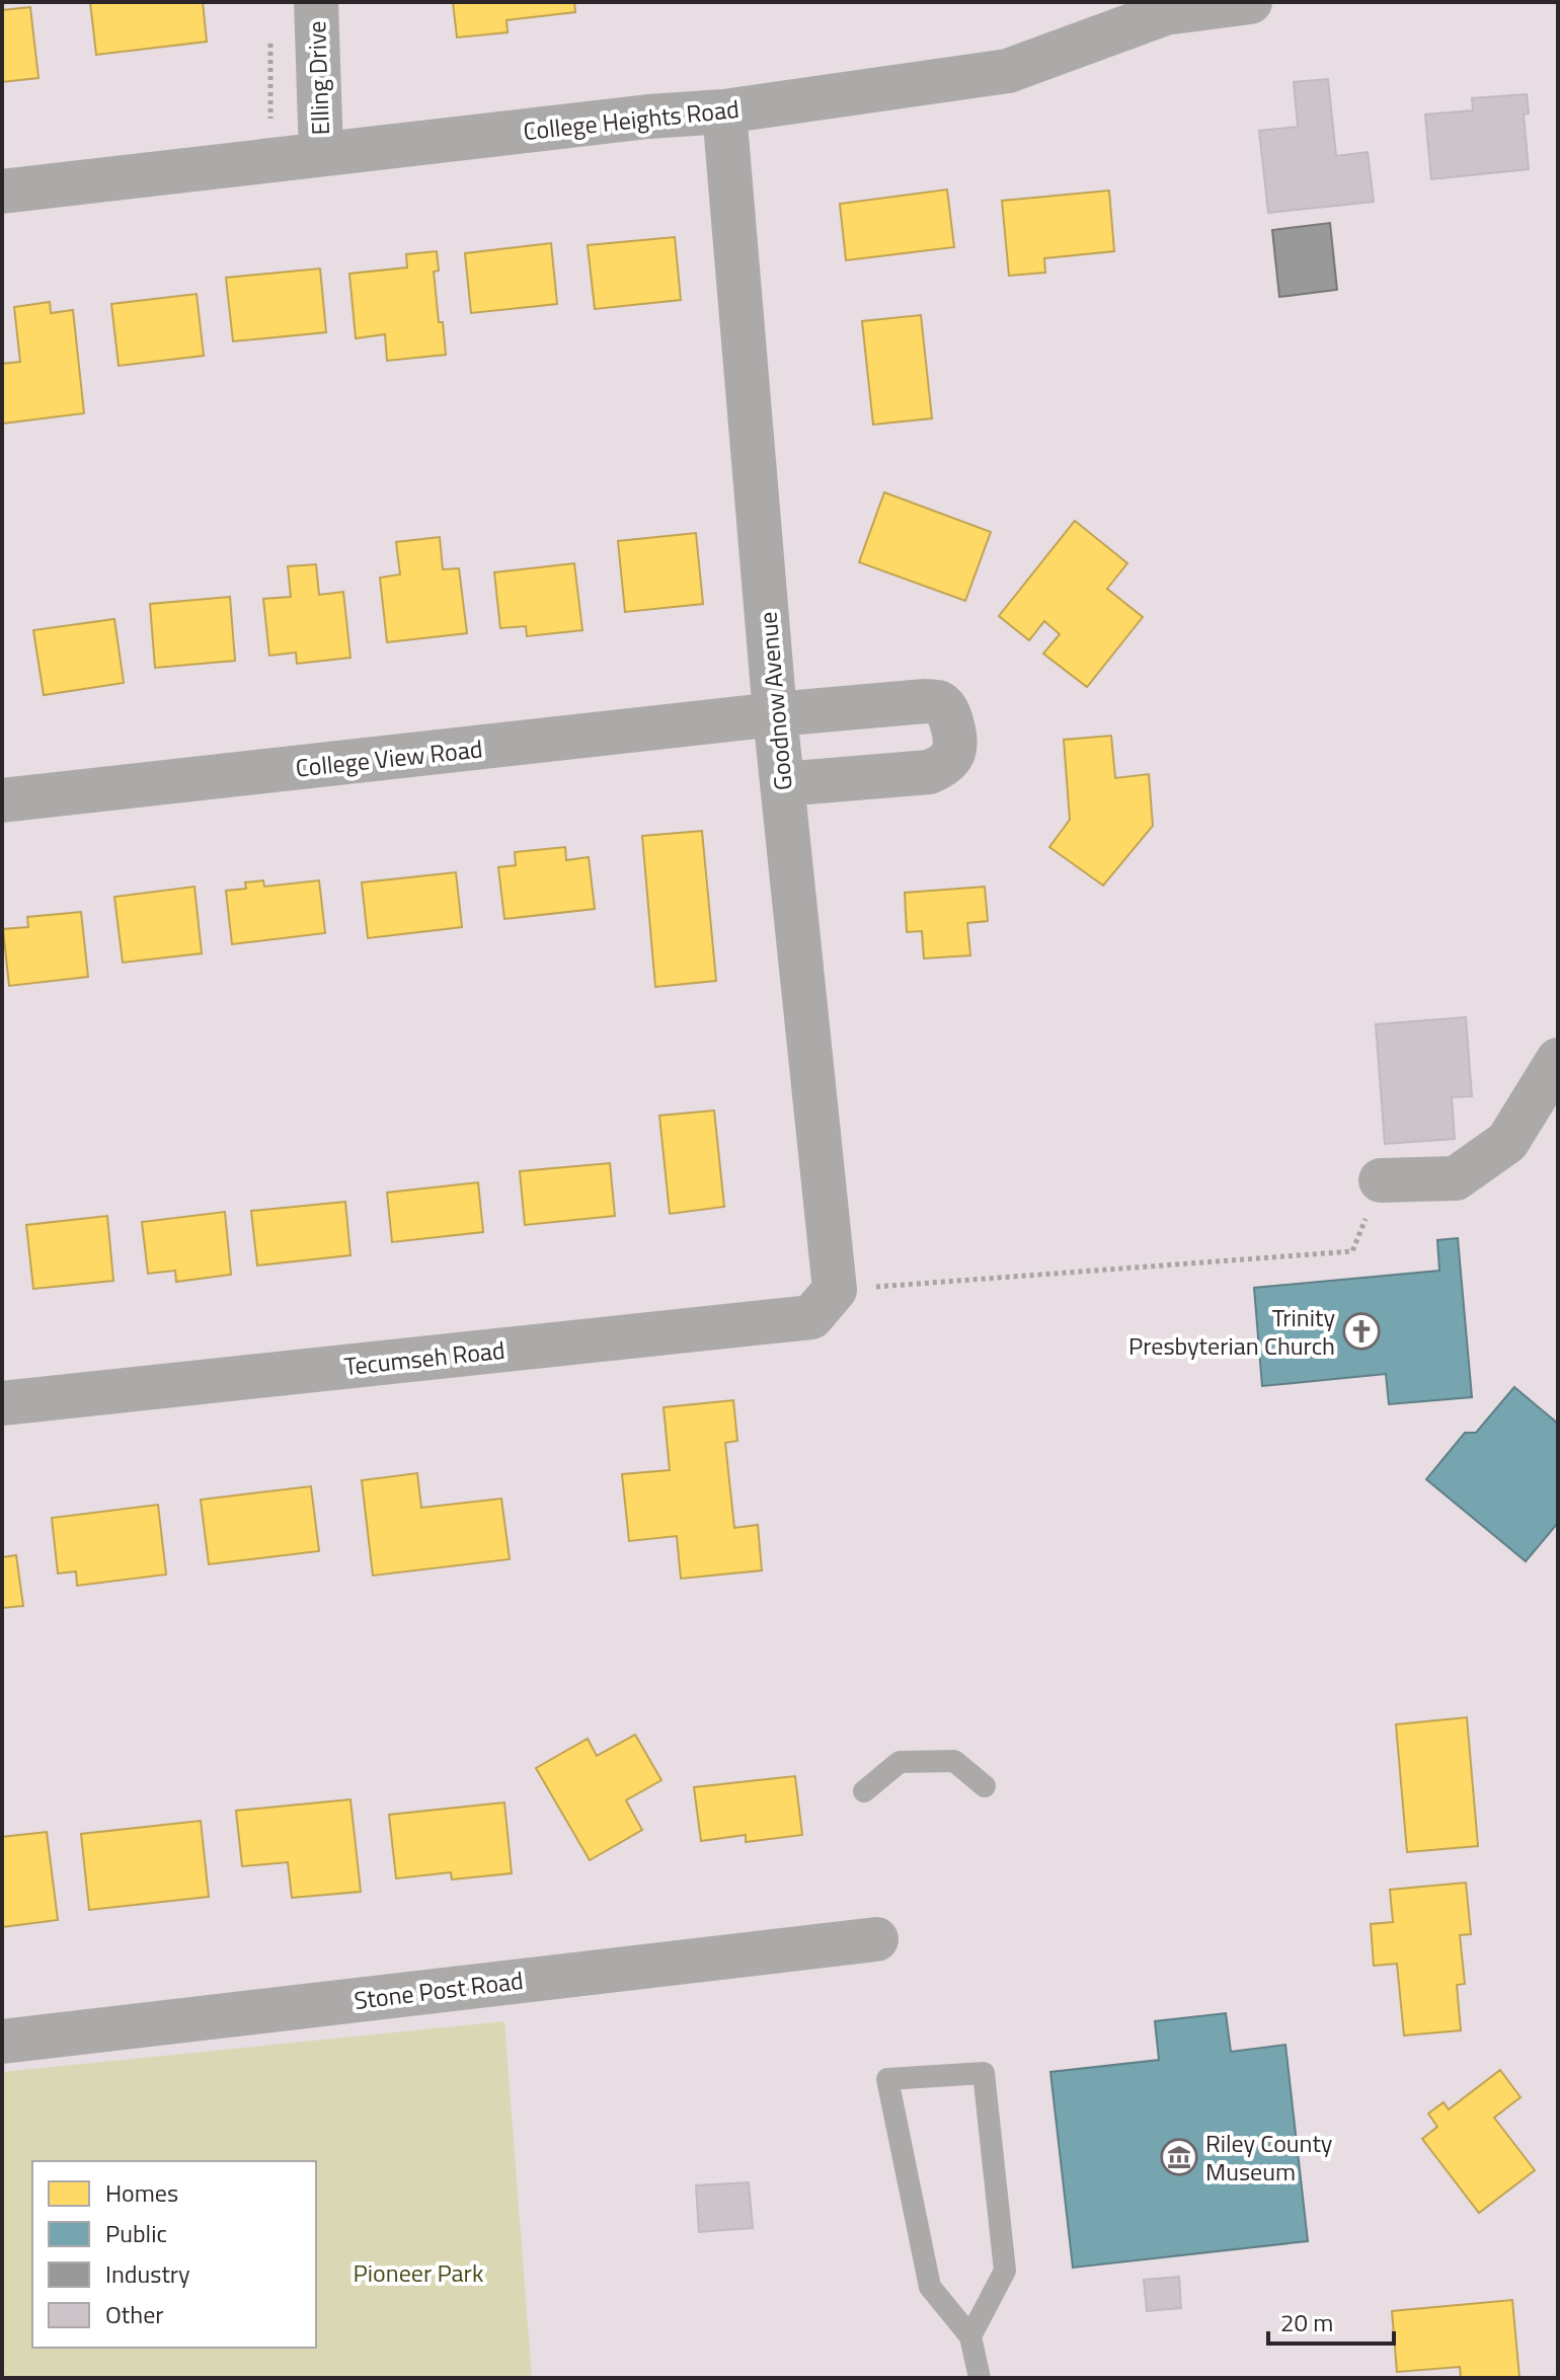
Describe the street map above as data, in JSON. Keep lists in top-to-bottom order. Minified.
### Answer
{"streets":{"street":["Elling Drive","College Heights Road","Goodnow Avenue","College View Road","Tecumseh Road","Stone Post Road"]},"crossings":[["Elling Drive","College Heights Road"],["College Heights Road","Goodnow Avenue"],["Goodnow Avenue","College View Road"],["Goodnow Avenue","Tecumseh Road"]],"parks":["Pioneer Park"],"places":{"church":["Trinity Presbyterian Church"],"museum":["Riley County Museum"]},"legend":["Homes","Public","Industry","Other"],"scale_bar":"20 m"}
